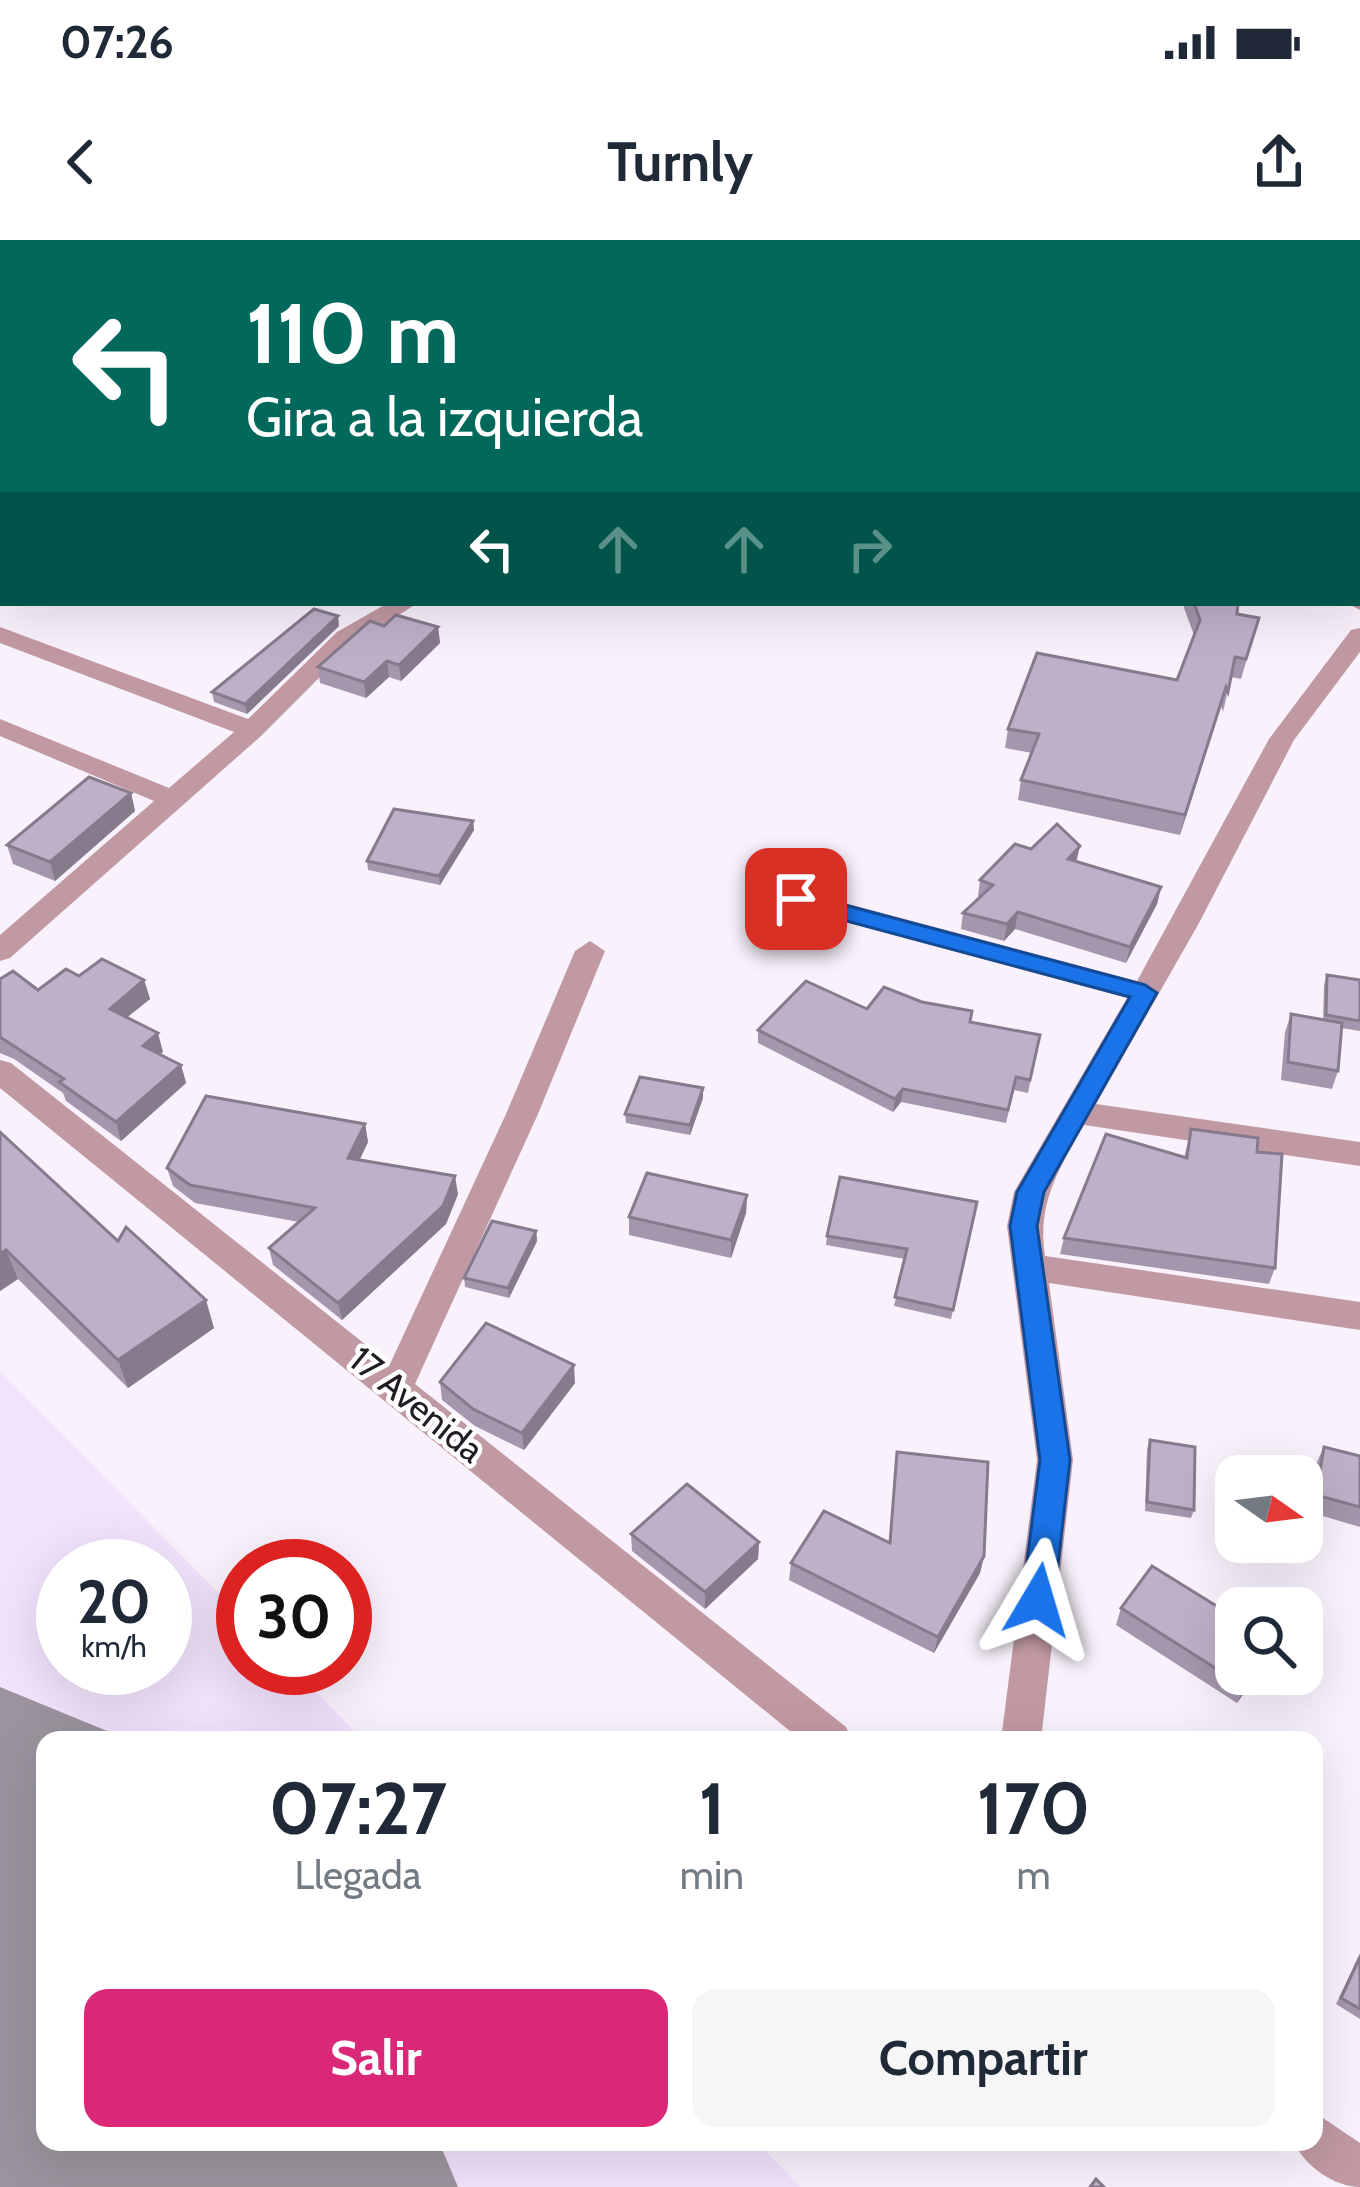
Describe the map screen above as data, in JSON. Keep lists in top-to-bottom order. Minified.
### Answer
{"streets":{"street":["17 Avenida"]},"north":"right","page":{"status":"07:26","header":"Turnly","turn":["110 m","Gira a la izquierda"],"speed":"20 km/h","limit":"30","eta":["07:27","Llegada","1","min","170","m"],"buttons":["Salir","Compartir"]}}
